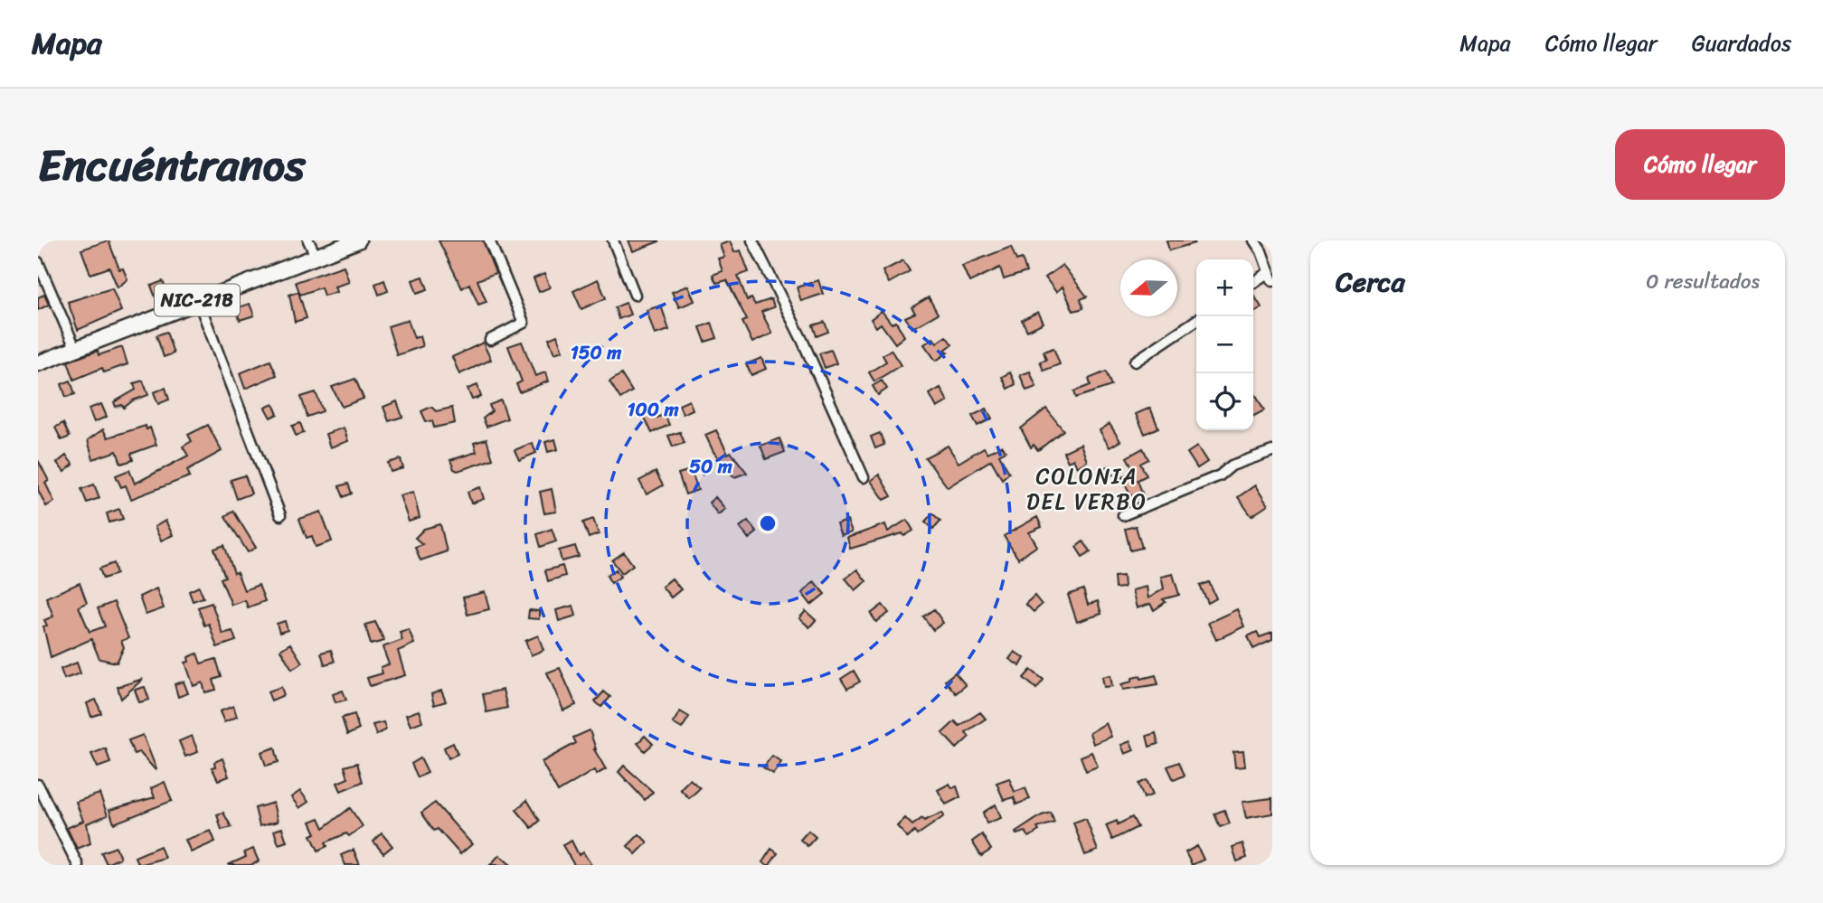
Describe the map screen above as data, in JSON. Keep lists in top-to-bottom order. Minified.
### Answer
{"streets":{"highway":["NIC-21B"]},"districts":["COLONIA DEL VERBO"],"north":"left","page":{"header":"Mapa","nav":["Mapa","Cómo llegar","Guardados"],"title":"Encuéntranos","buttons":"Cómo llegar","heading":["Cerca","0 resultados"],"map_buttons":["+","−"]},"rings":["150 m","100 m","50 m"]}
